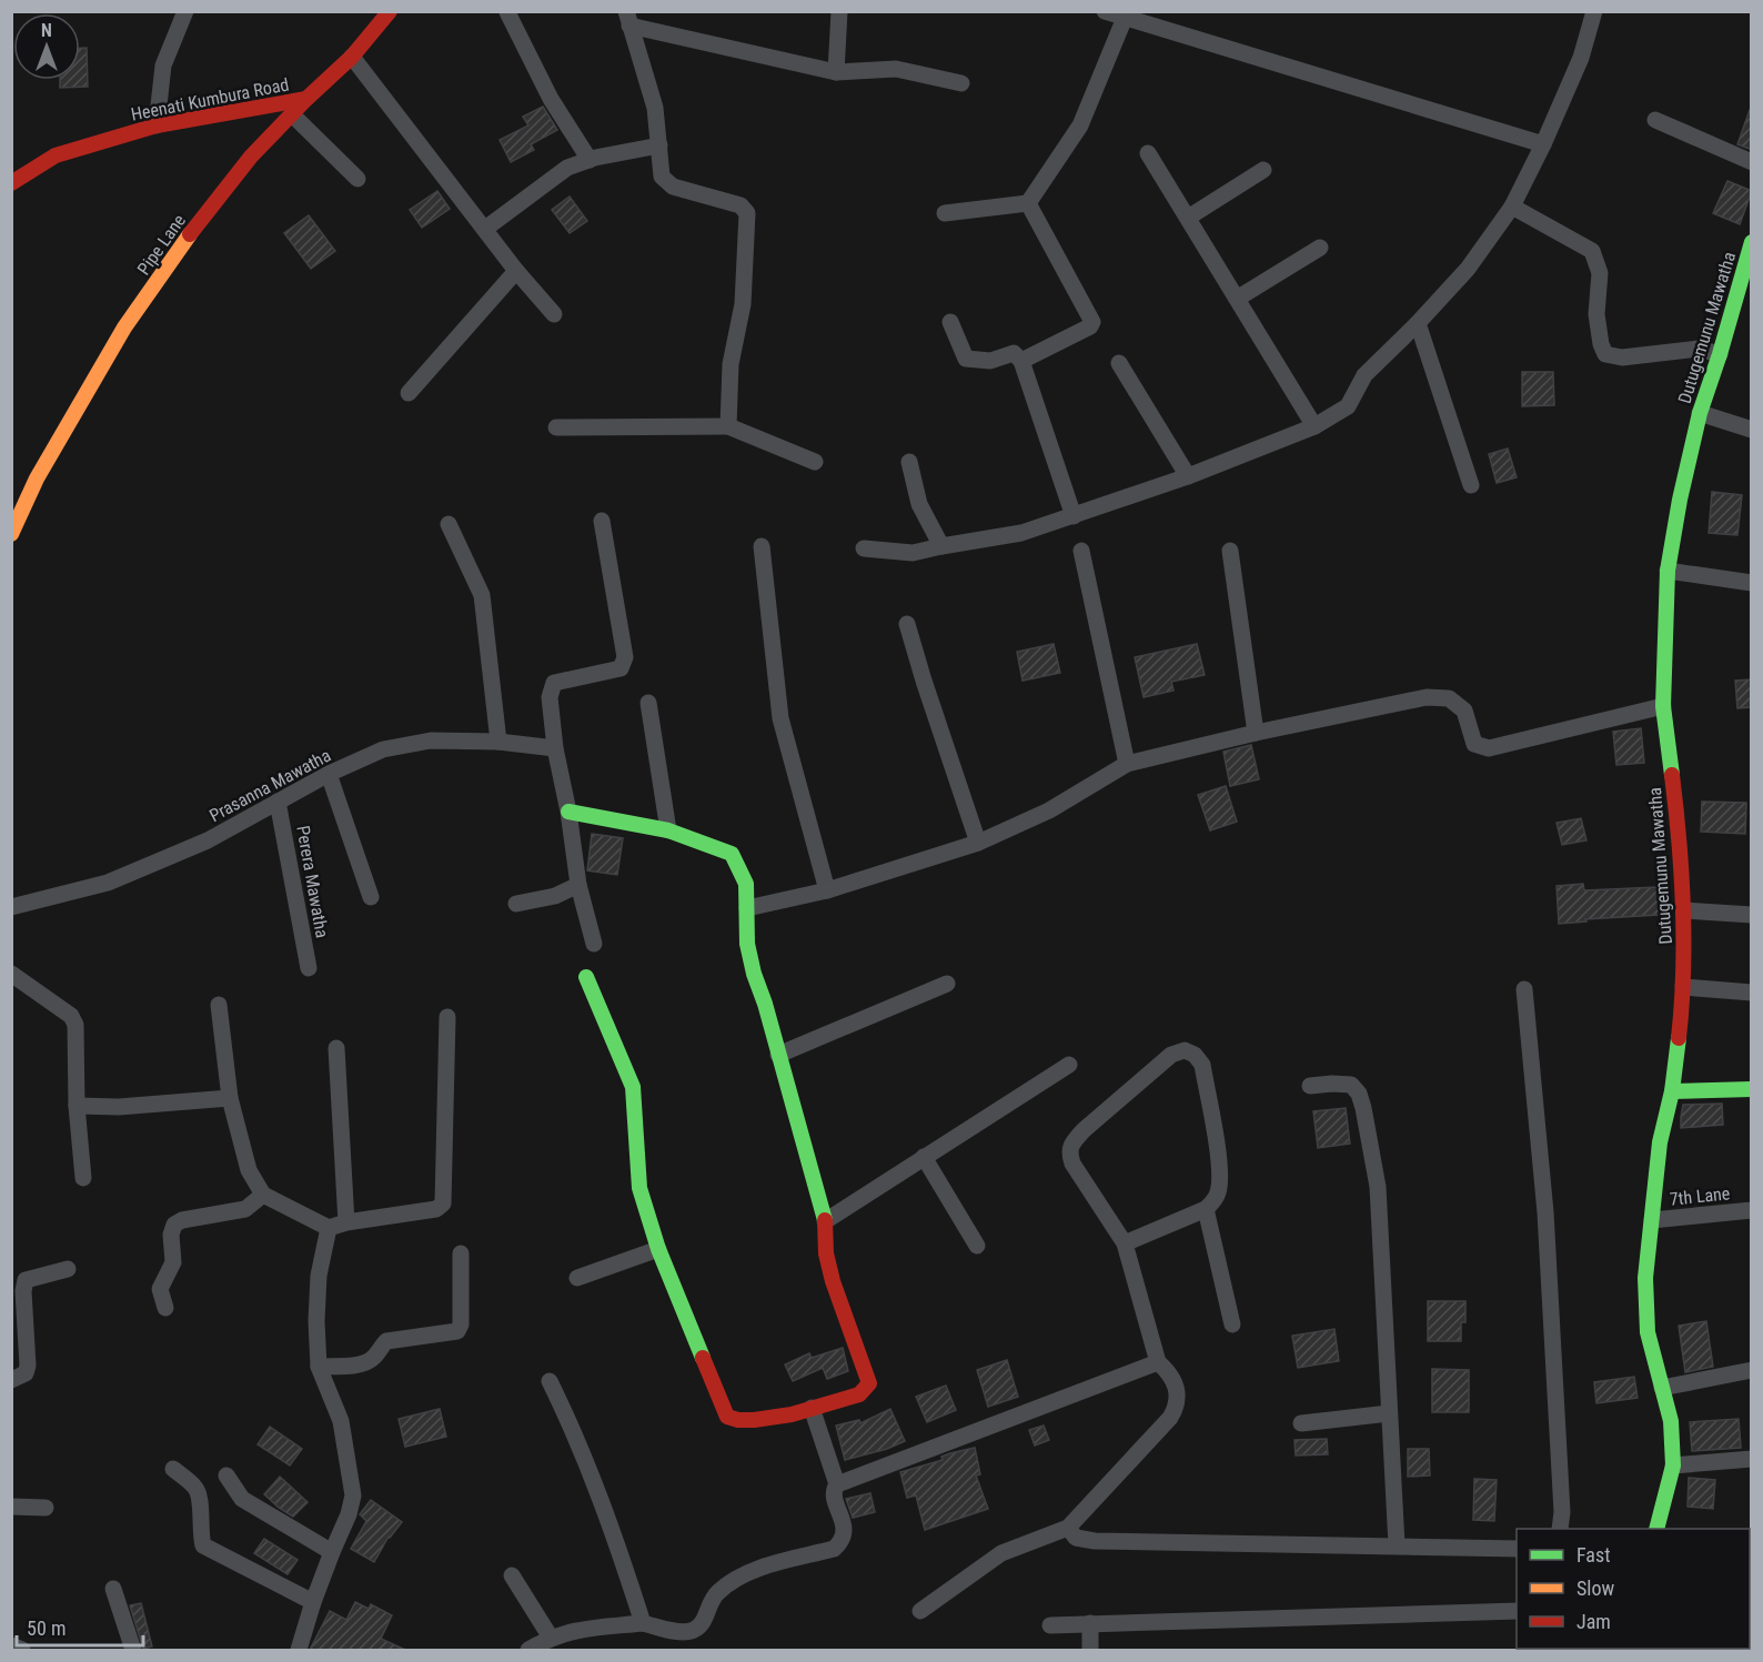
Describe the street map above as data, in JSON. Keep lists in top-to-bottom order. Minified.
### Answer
{"streets":{"street":["Heenati Kumbura Road","Pipe Lane","Dutugemunu Mawatha","Prasanna Mawatha","Perera Mawatha","7th Lane"]},"crossings":[["Heenati Kumbura Road","Pipe Lane"],["Dutugemunu Mawatha","7th Lane"],["Prasanna Mawatha","Perera Mawatha"]],"legend":["Fast","Slow","Jam"],"scale_bar":"50 m","north":"top"}
